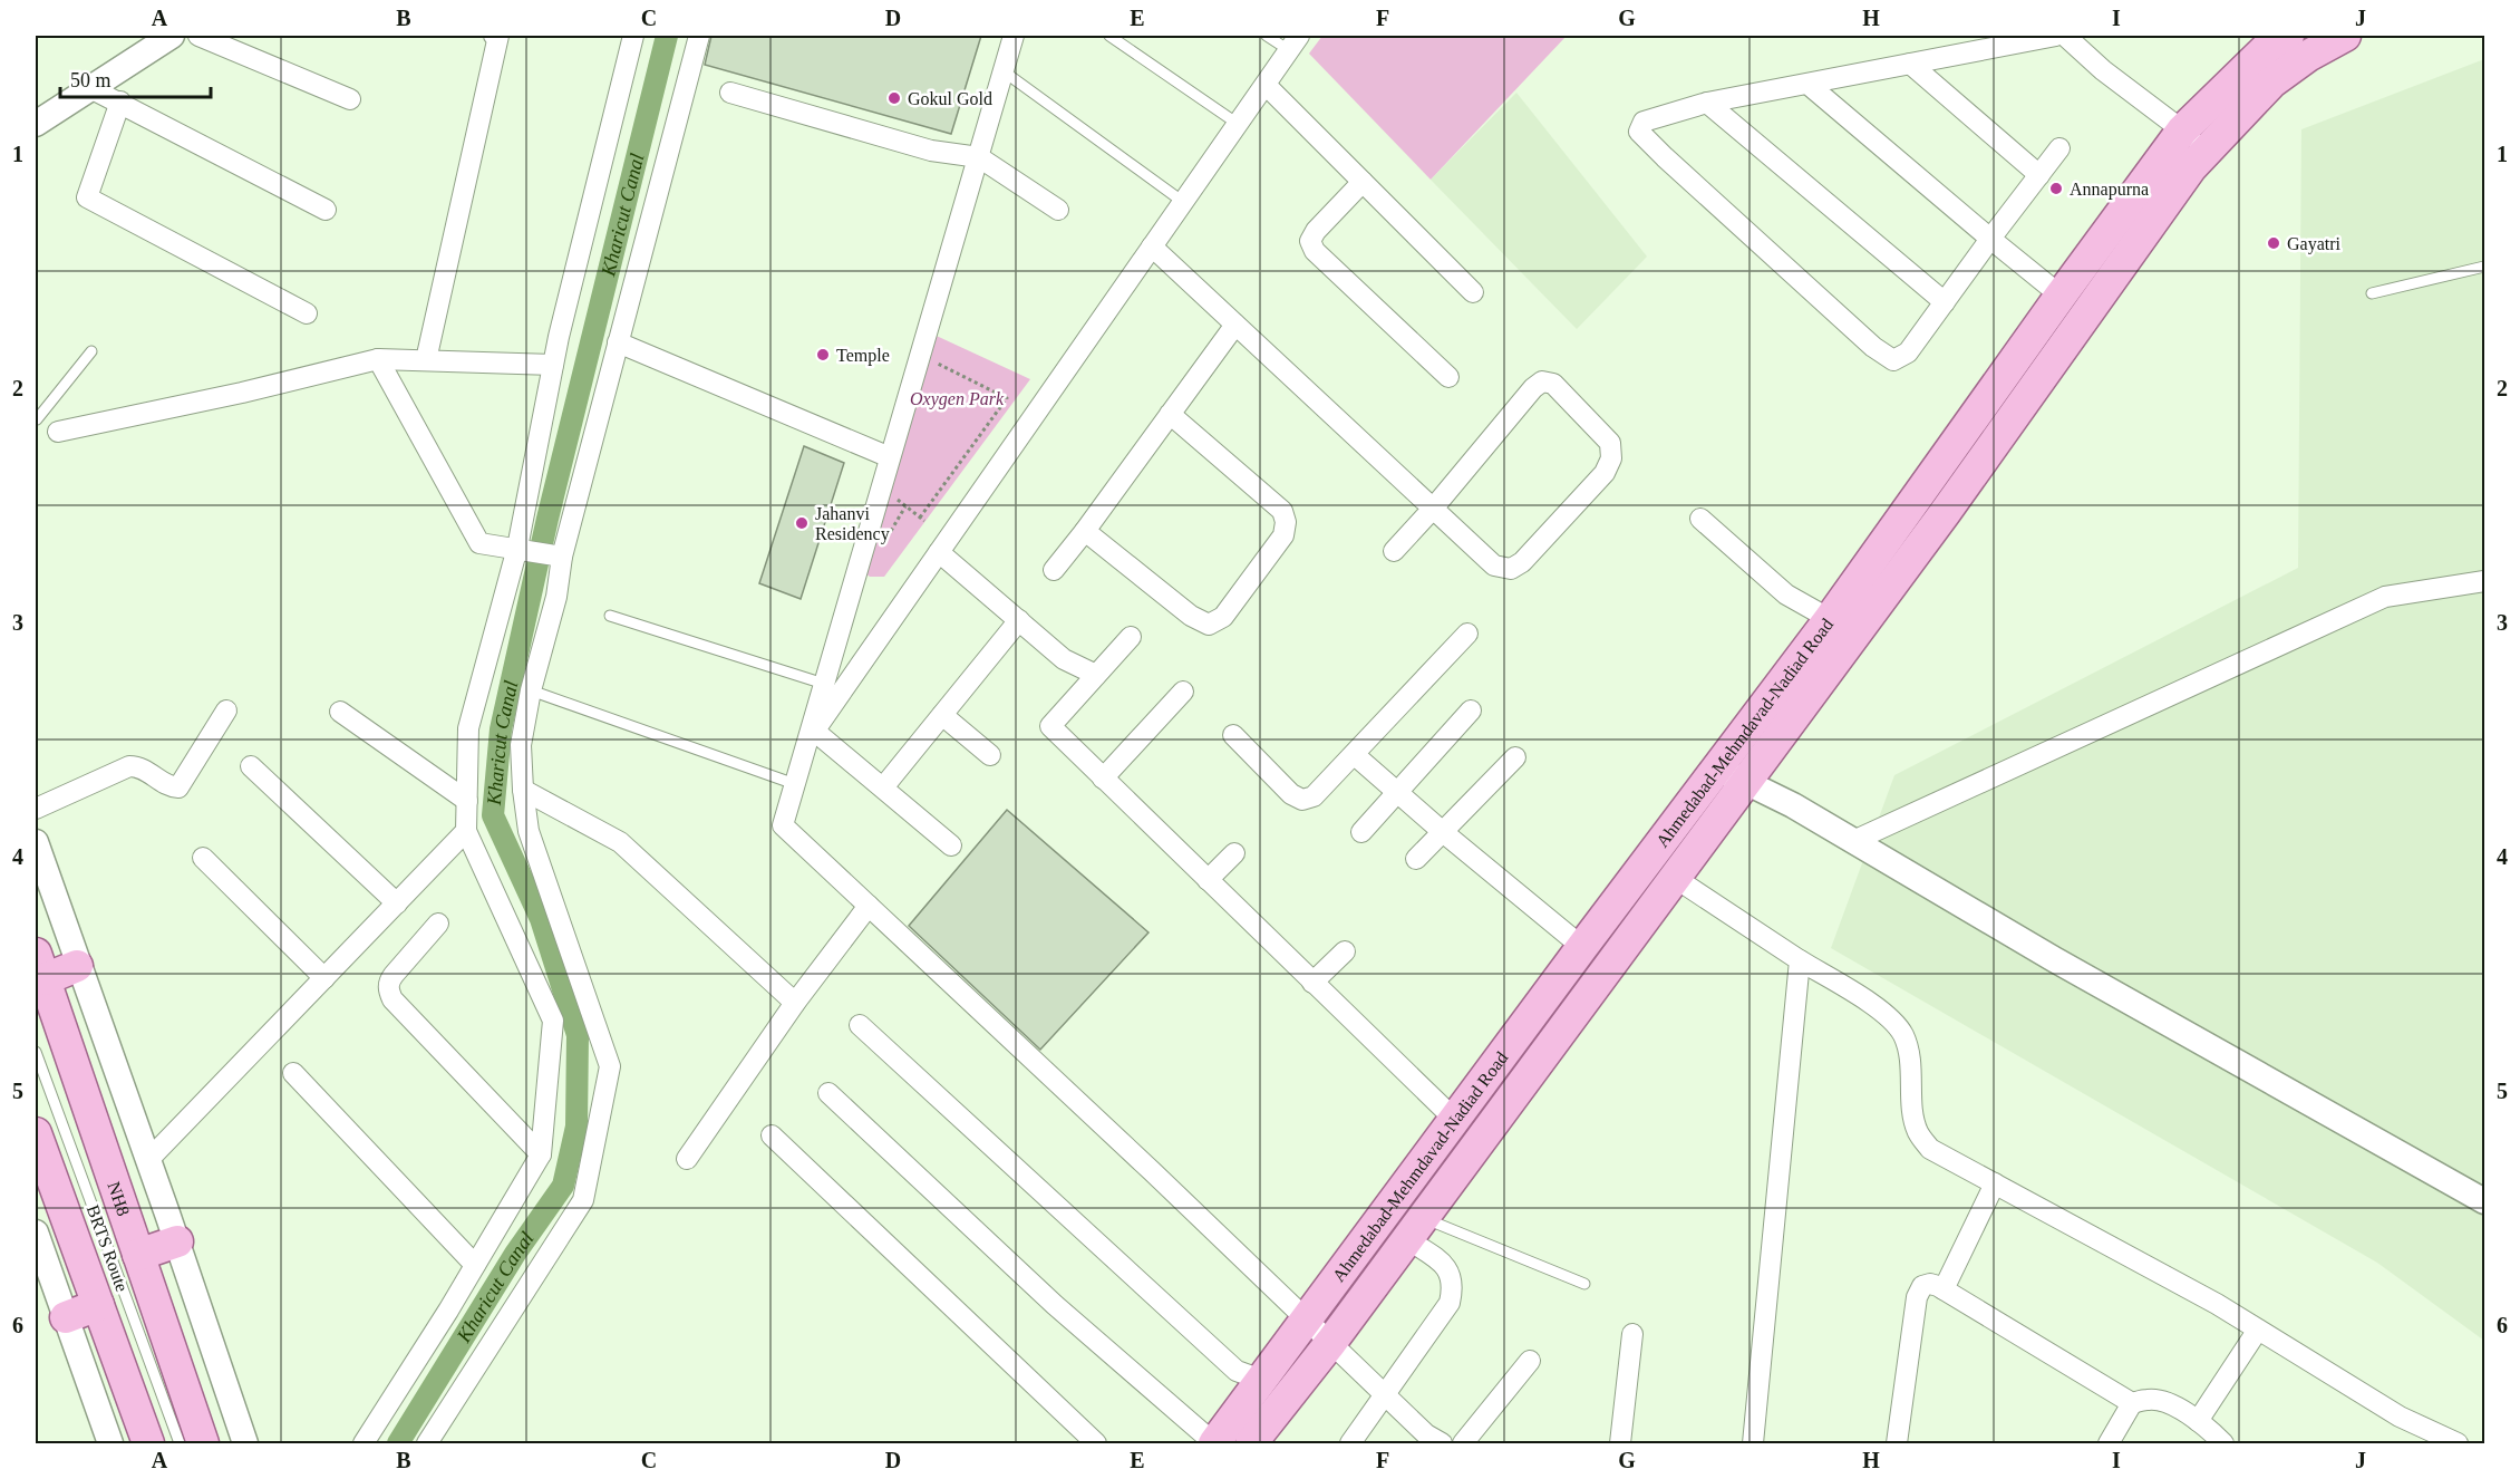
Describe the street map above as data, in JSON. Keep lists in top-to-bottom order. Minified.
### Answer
{"streets":{"main road":["Ahmedabad-Mehmdavad-Nadiad Road","NH8"],"lane":["BRTS Route"]},"water":["Kharicut Canal"],"parks":["Oxygen Park"],"places":["Gokul Gold","Annapurna","Gayatri","Temple","Jahanvi Residency"],"scale_bar":"50 m","grid":{"columns":["A","B","C","D","E","F","G","H","I","J"],"rows":["1","2","3","4","5","6"]}}
